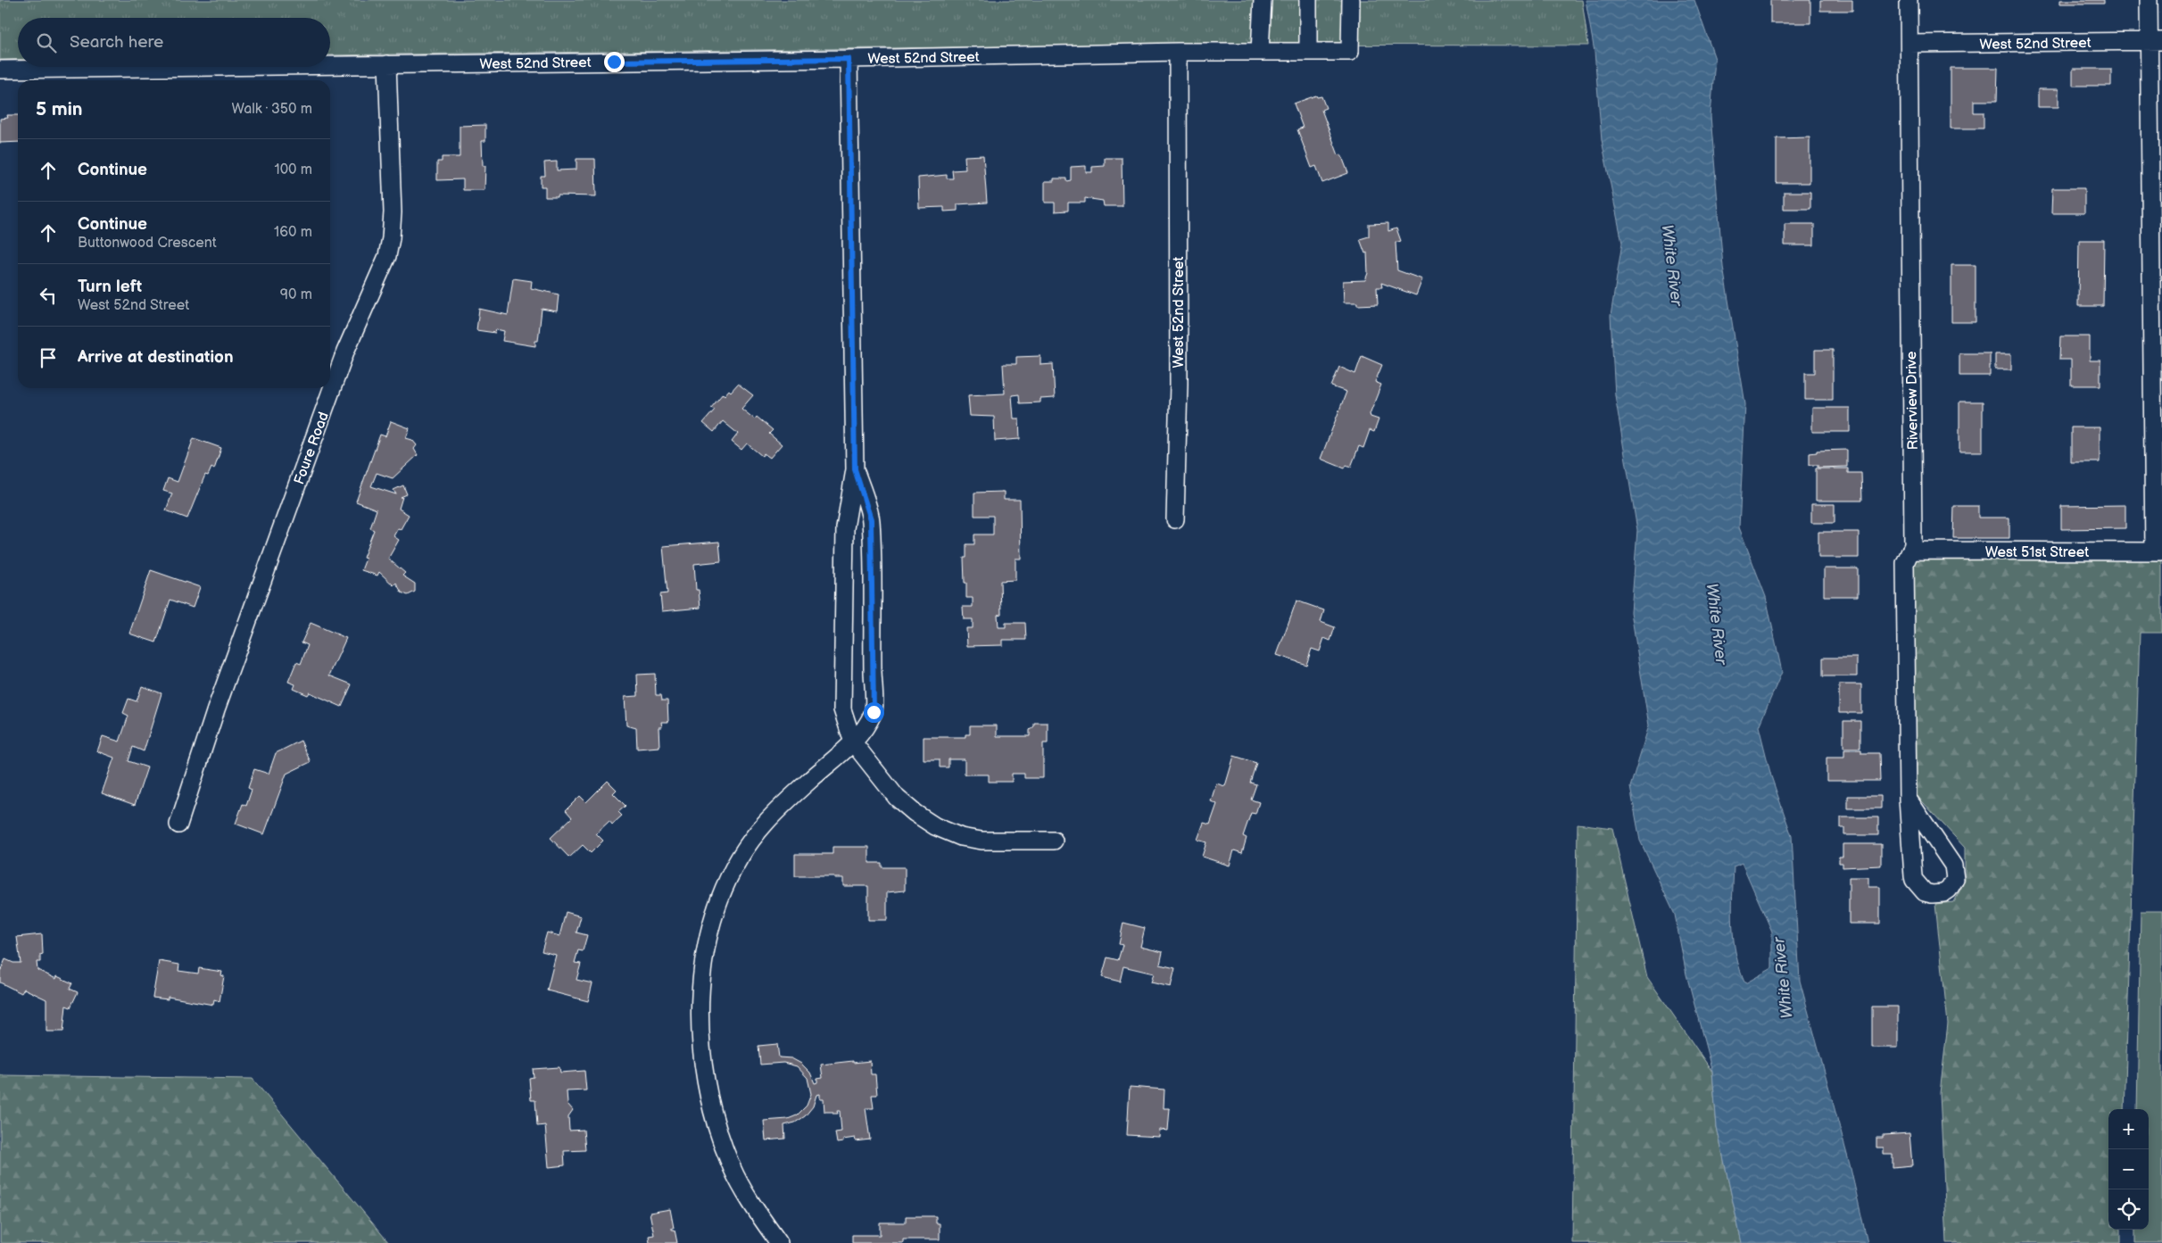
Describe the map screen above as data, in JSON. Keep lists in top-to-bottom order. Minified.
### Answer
{"streets":{"street":["West 52nd Street","Riverview Drive","Foure Road","West 51st Street"]},"crossings":[["West 52nd Street","Riverview Drive"],["West 52nd Street","Foure Road"],["Riverview Drive","West 51st Street"]],"water":["White River"],"page":{"search":"Search here","heading":["5 min","Walk · 350 m"],"list":[["Continue","100 m"],["Continue","Buttonwood Crescent","160 m"],["Turn left","West 52nd Street","90 m"],"Arrive at destination"],"map_buttons":["+","−"]}}
